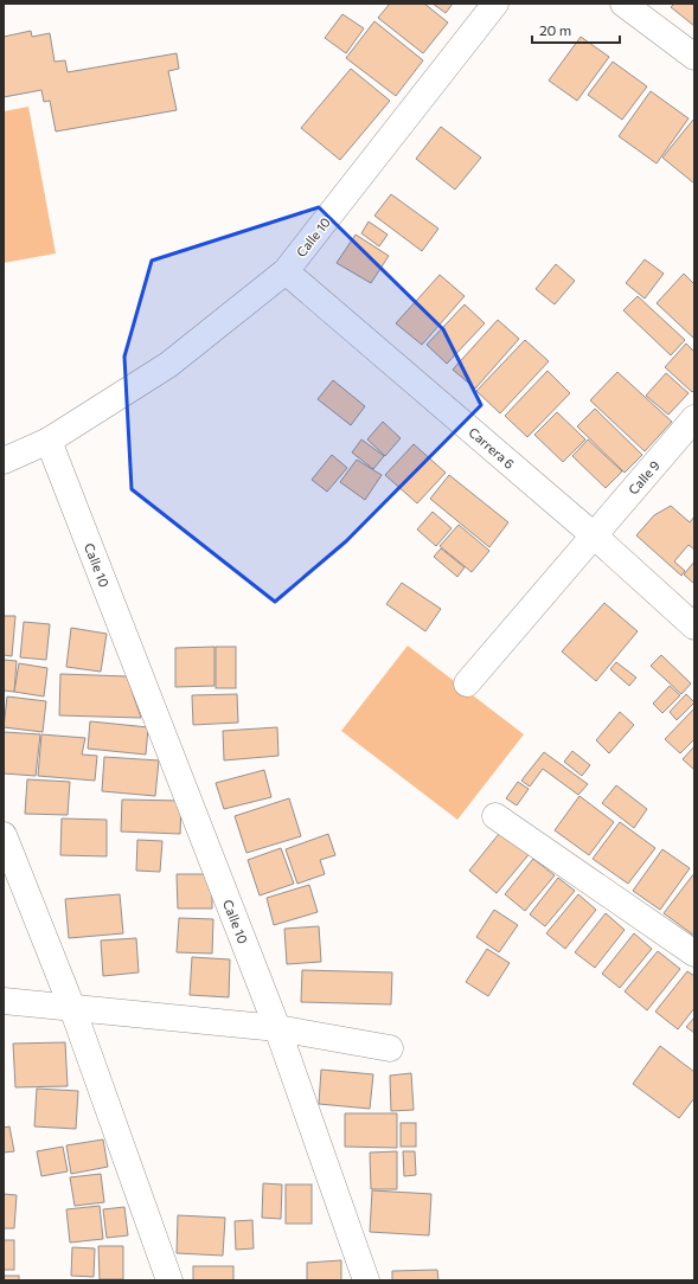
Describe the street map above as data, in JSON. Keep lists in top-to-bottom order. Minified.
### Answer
{"streets":{"street":["Calle 10","Carrera 6","Calle 9"]},"crossings":[["Calle 10","Carrera 6"],["Carrera 6","Calle 9"]],"scale_bar":"20 m"}
